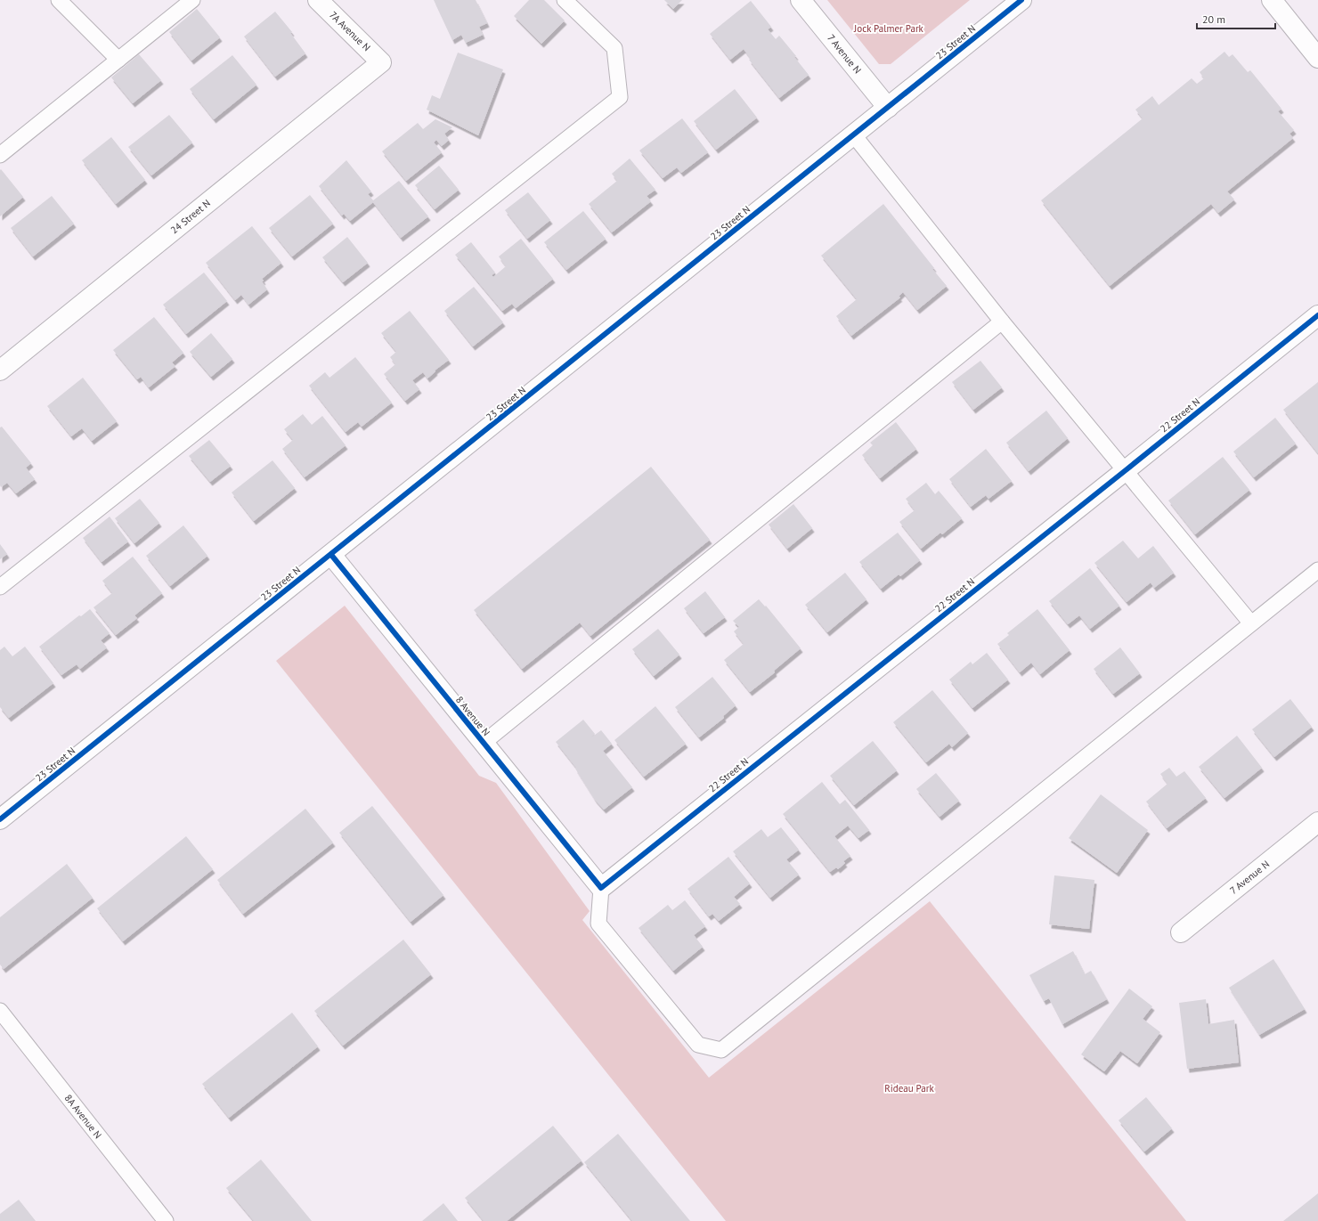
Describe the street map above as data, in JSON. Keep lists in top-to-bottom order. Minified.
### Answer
{"streets":{"street":["7A Avenue N","23 Street N","7 Avenue N","24 Street N","22 Street N","8 Avenue N"],"lane":["8A Avenue N"]},"crossings":[["7A Avenue N","24 Street N"],["23 Street N","7 Avenue N"],["23 Street N","8 Avenue N"],["22 Street N","8 Avenue N"]],"parks":["Jock Palmer Park","Rideau Park"],"scale_bar":"20 m"}
